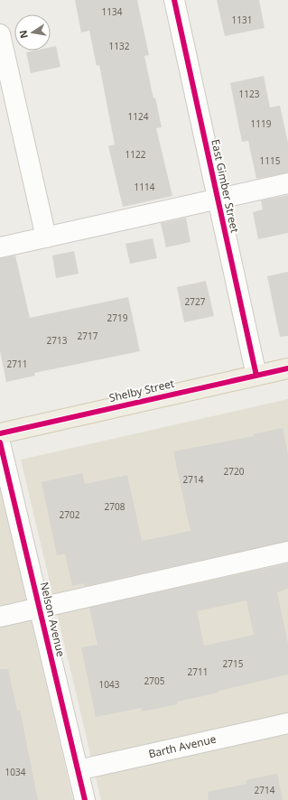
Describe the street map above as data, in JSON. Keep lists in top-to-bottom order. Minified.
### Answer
{"streets":{"main road":["Shelby Street"],"street":["East Gimber Street","Nelson Avenue","Barth Avenue"]},"crossings":[["East Gimber Street","Shelby Street"],["Nelson Avenue","Barth Avenue"]],"house_numbers":["1134","1131","1132","1123","1124","1119","1122","1115","1114","2727","2719","2717","2713","2711","2720","2714","2708","2702","2715","2711","2705","1043","1034","2714"],"north":"left"}
